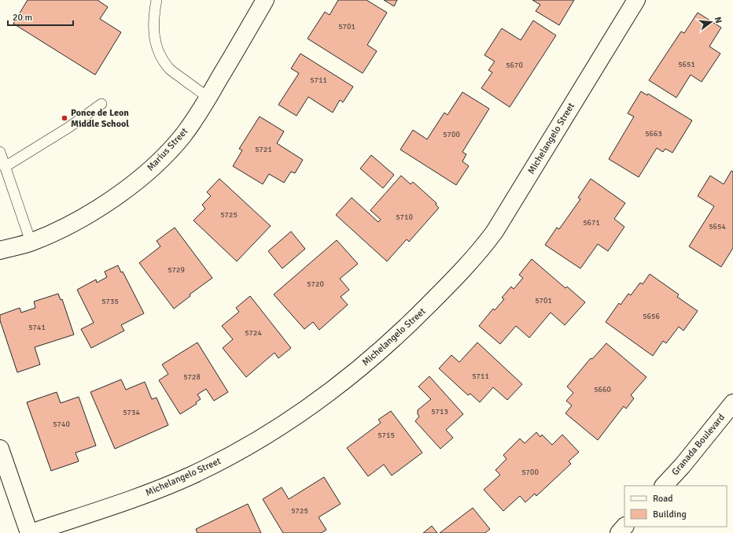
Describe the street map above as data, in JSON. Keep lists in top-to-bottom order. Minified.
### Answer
{"streets":{"street":["Michelangelo Street","Marius Street","Granada Boulevard"]},"places":["Ponce de Leon Middle School"],"house_numbers":["5701","5651","5670","5711","5663","5700","5721","5725","5710","5671","5654","5729","5720","5701","5735","5656","5741","5724","5711","5728","5660","5713","5734","5740","5715","5700","5725"],"legend":["Road","Building"],"scale_bar":"20 m","north":"right"}
